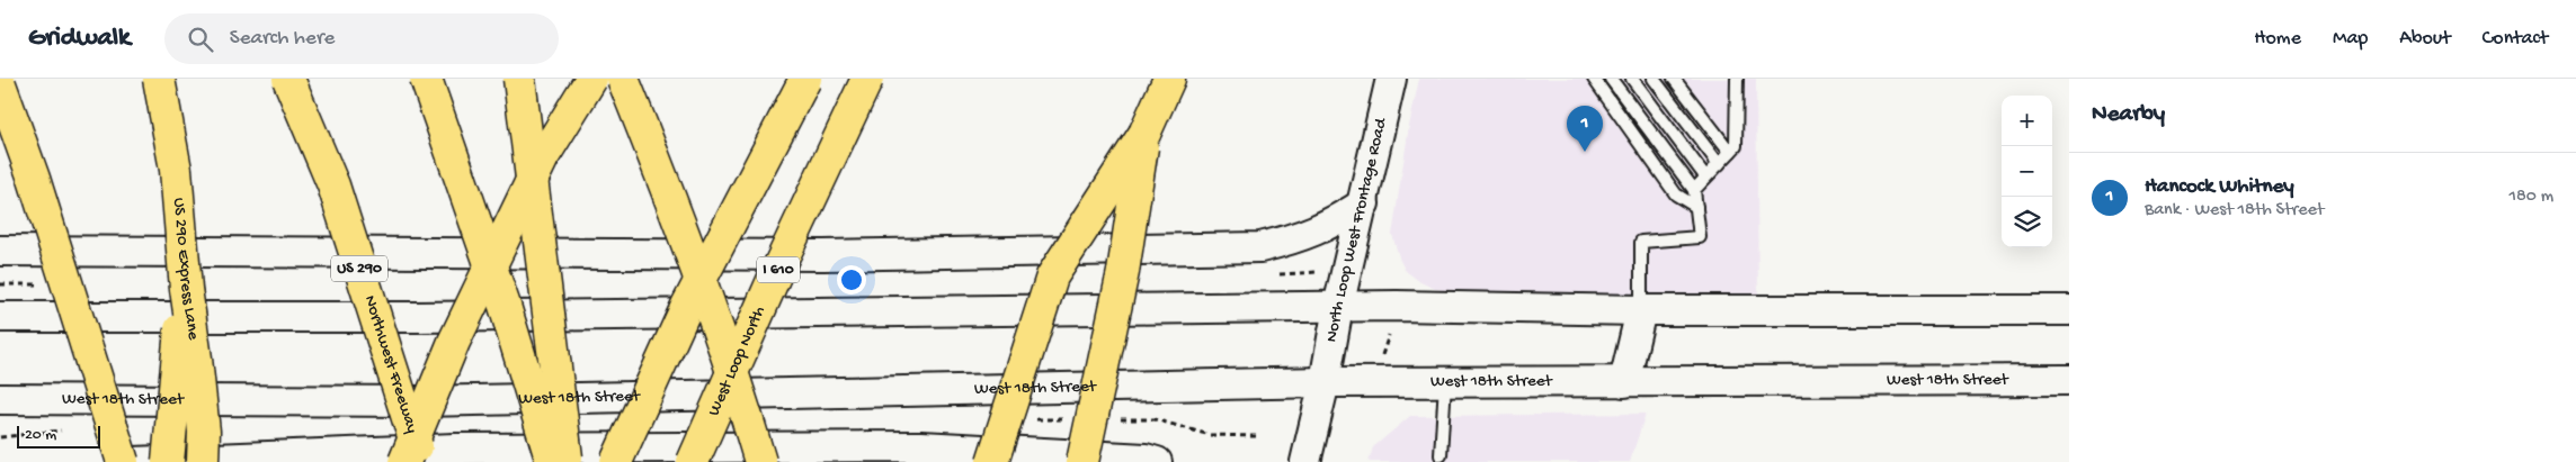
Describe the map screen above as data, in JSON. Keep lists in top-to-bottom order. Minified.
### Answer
{"streets":{"highway":["US 290","US 290 Express Lane","I 610","West Loop North","Northwest Freeway"],"main road":["North Loop West Frontage Road","West 18th Street"]},"crossings":[["North Loop West Frontage Road","West 18th Street"]],"scale_bar":"20 m","page":{"header":"Gridwalk","search":"Search here","nav":["Home","Map","About","Contact"],"heading":"Nearby","map_buttons":["+","−"],"pins":"1","list":[{"mark":"1","name":"Hancock Whitney","note":"Bank · West 18th Street","value":"180 m"}],"scale":"20 m"}}
